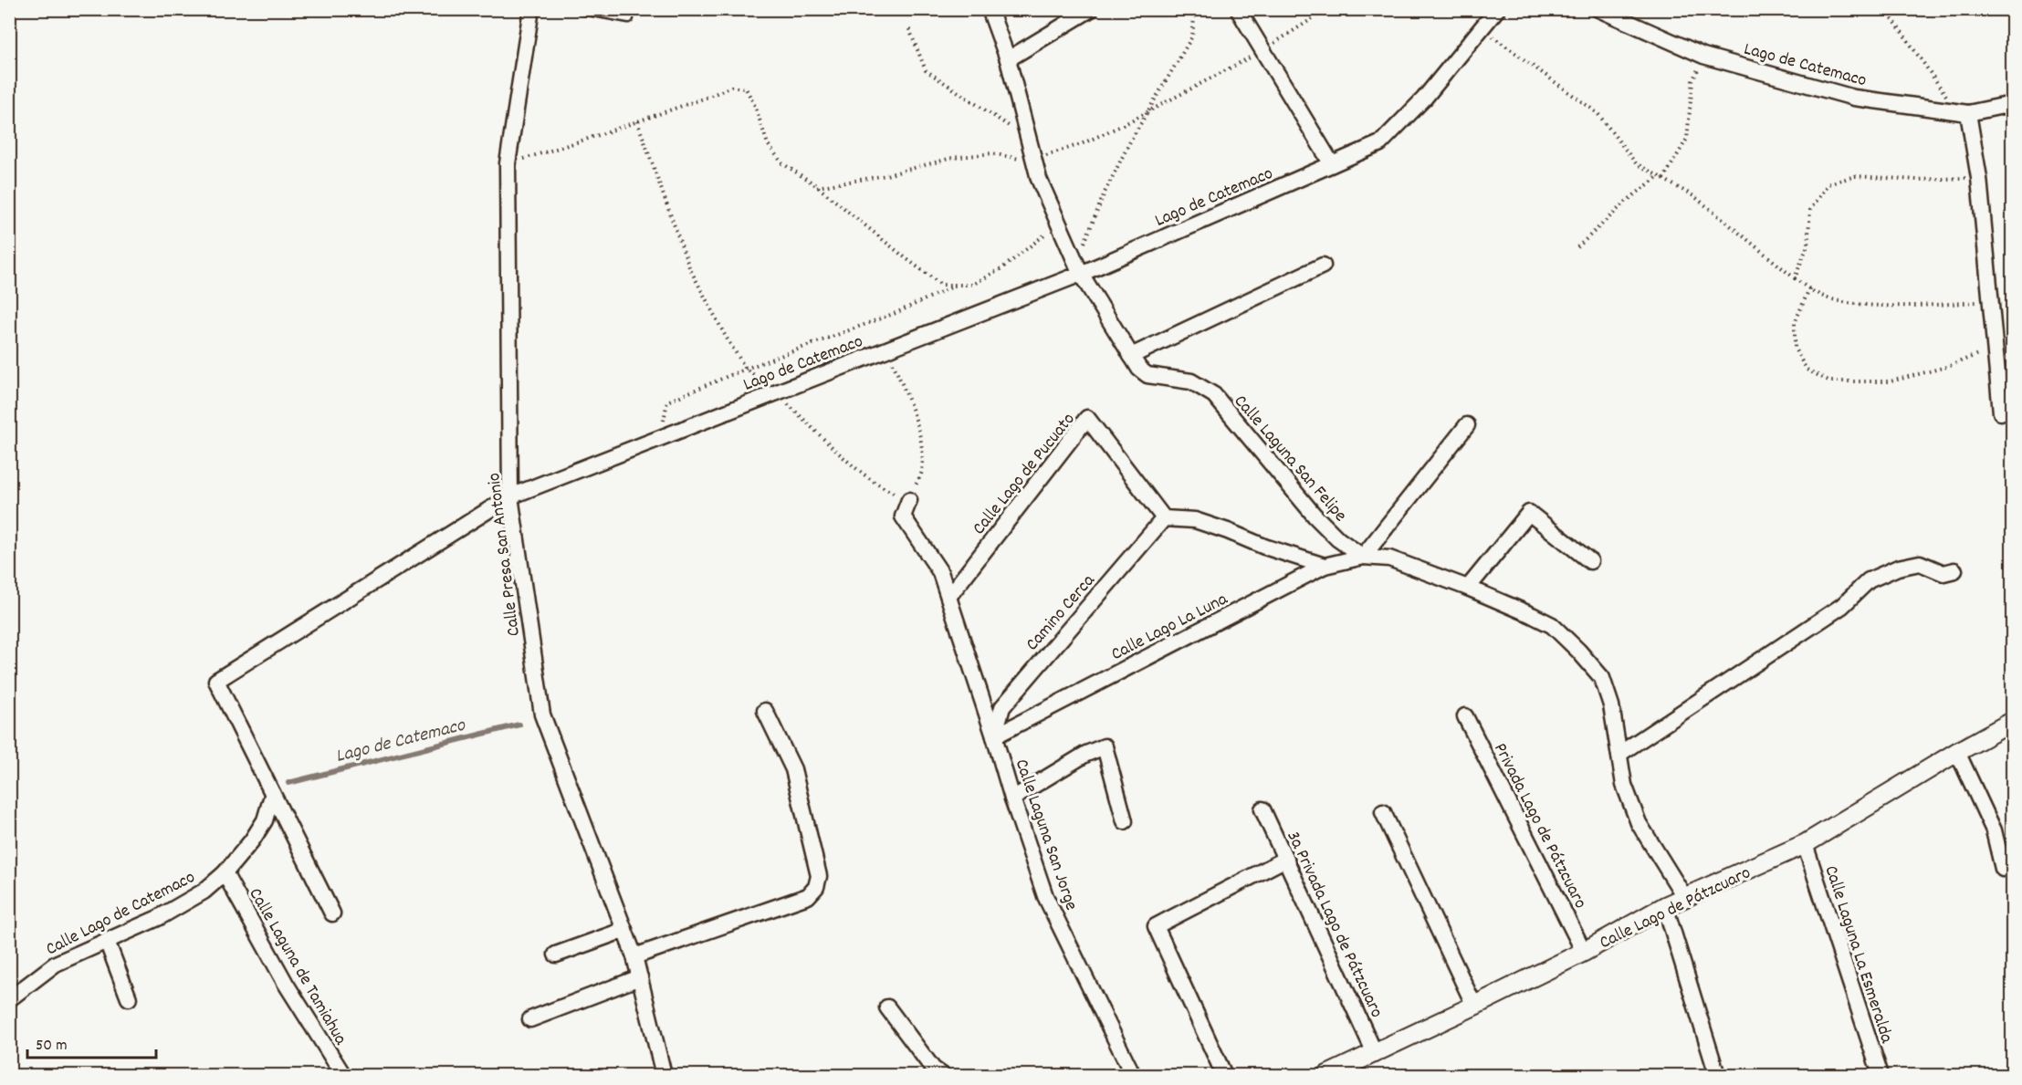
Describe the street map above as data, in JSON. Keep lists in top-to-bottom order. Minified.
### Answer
{"streets":{"street":["Lago de Catemaco","Calle Laguna San Felipe","Calle Lago de Pucuato","Calle Presa San Antonio","Camino Cerca","Calle Lago La Luna","Privada Lago de Pátzcuaro","Calle Laguna San Jorge","Calle Lago de Pátzcuaro","Calle Lago de Catemaco","3a Privada Lago de Pátzcuaro","Calle Laguna La Esmeralda","Calle Laguna de Tamiahua"]},"crossings":[["Lago de Catemaco","Calle Laguna San Felipe"],["Lago de Catemaco","Calle Presa San Antonio"],["Lago de Catemaco","Calle Lago de Catemaco"],["Calle Laguna San Felipe","Calle Lago La Luna"],["Calle Lago de Pucuato","Camino Cerca"],["Calle Lago de Pucuato","Calle Laguna San Jorge"],["Camino Cerca","Calle Lago La Luna"],["Camino Cerca","Calle Laguna San Jorge"],["Calle Lago La Luna","Calle Laguna San Jorge"],["Privada Lago de Pátzcuaro","Calle Lago de Pátzcuaro"],["Calle Lago de Pátzcuaro","3a Privada Lago de Pátzcuaro"],["Calle Lago de Pátzcuaro","Calle Laguna La Esmeralda"],["Calle Lago de Catemaco","Calle Laguna de Tamiahua"]],"water":["Lago de Catemaco"],"scale_bar":"50 m"}
